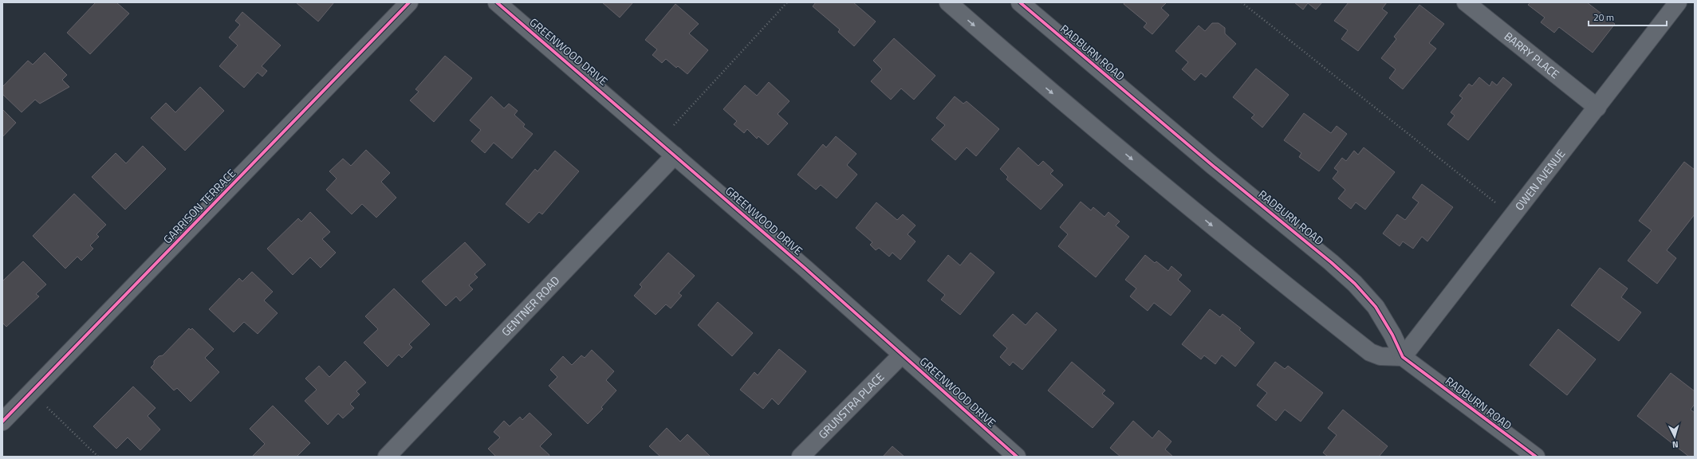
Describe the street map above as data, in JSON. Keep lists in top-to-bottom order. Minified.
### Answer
{"streets":{"street":["GREENWOOD DRIVE","RADBURN ROAD","BARRY PLACE","OWEN AVENUE","GARRISON TERRACE","GENTNER ROAD","GRUNSTRA PLACE"]},"crossings":[["GREENWOOD DRIVE","GENTNER ROAD"],["GREENWOOD DRIVE","GRUNSTRA PLACE"],["RADBURN ROAD","OWEN AVENUE"],["BARRY PLACE","OWEN AVENUE"]],"scale_bar":"20 m","north":"bottom"}
